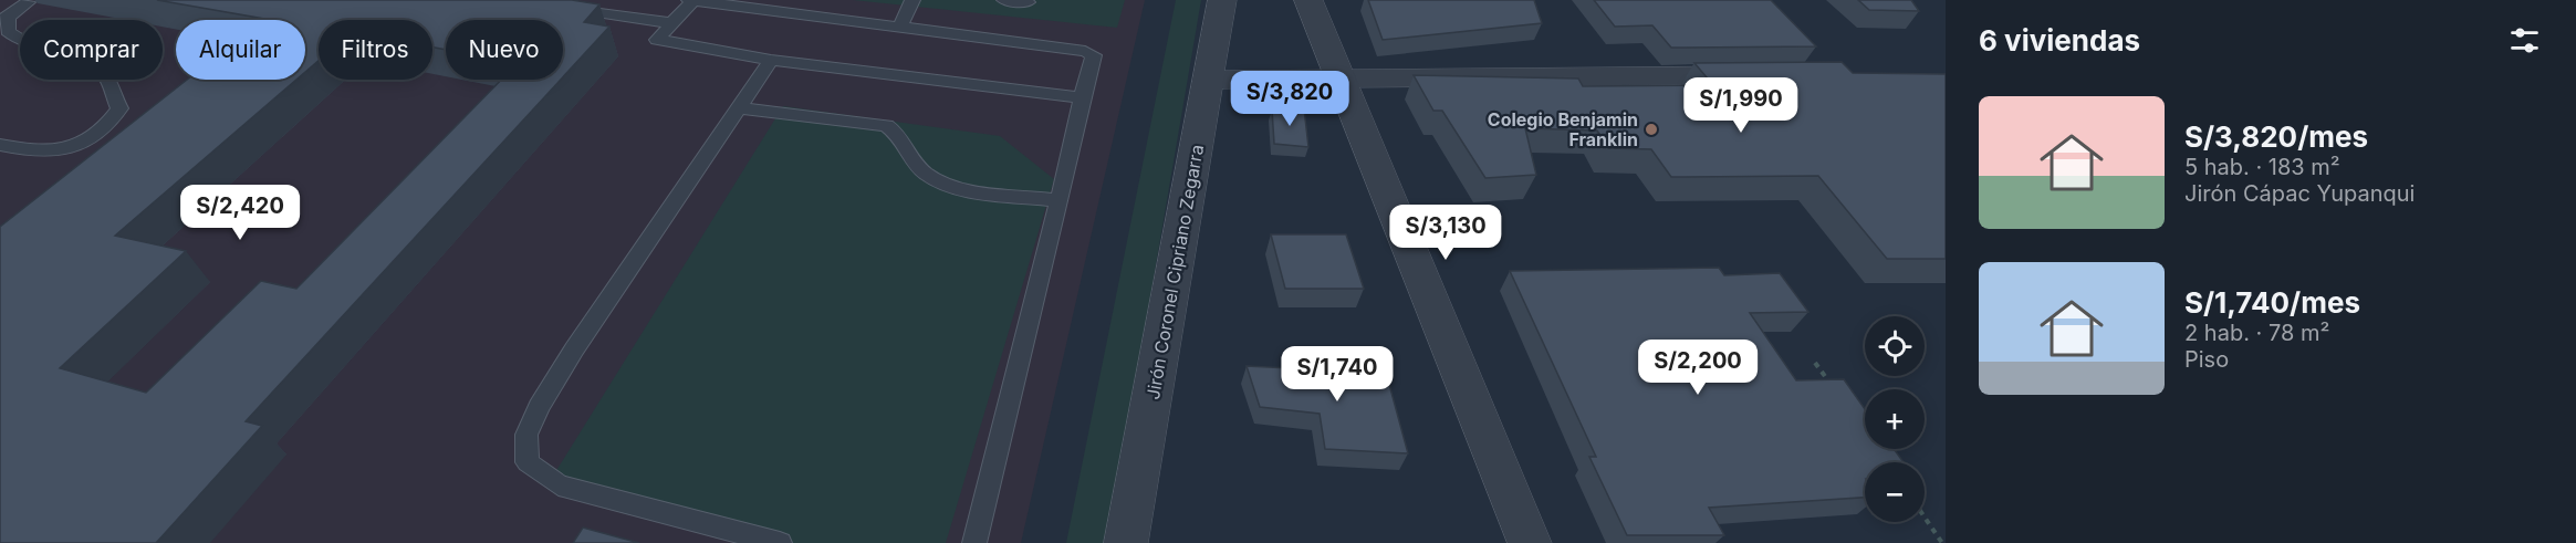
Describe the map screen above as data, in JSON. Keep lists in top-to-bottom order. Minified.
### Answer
{"streets":{"street":["Jirón Coronel Cipriano Zegarra"]},"places":["Colegio Benjamin Franklin"],"page":{"heading":"6 viviendas","chip":["Comprar","Alquilar","Filtros","Nuevo"],"price":["S/3,820","S/1,990","S/2,420","S/3,130","S/2,200","S/1,740"],"list":[{"name":"S/3,820/mes","note":"5 hab. · 183 m² · Jirón Cápac Yupanqui"},{"name":"S/1,740/mes","note":"2 hab. · 78 m² · Piso"}],"map_buttons":["+","−"]}}
